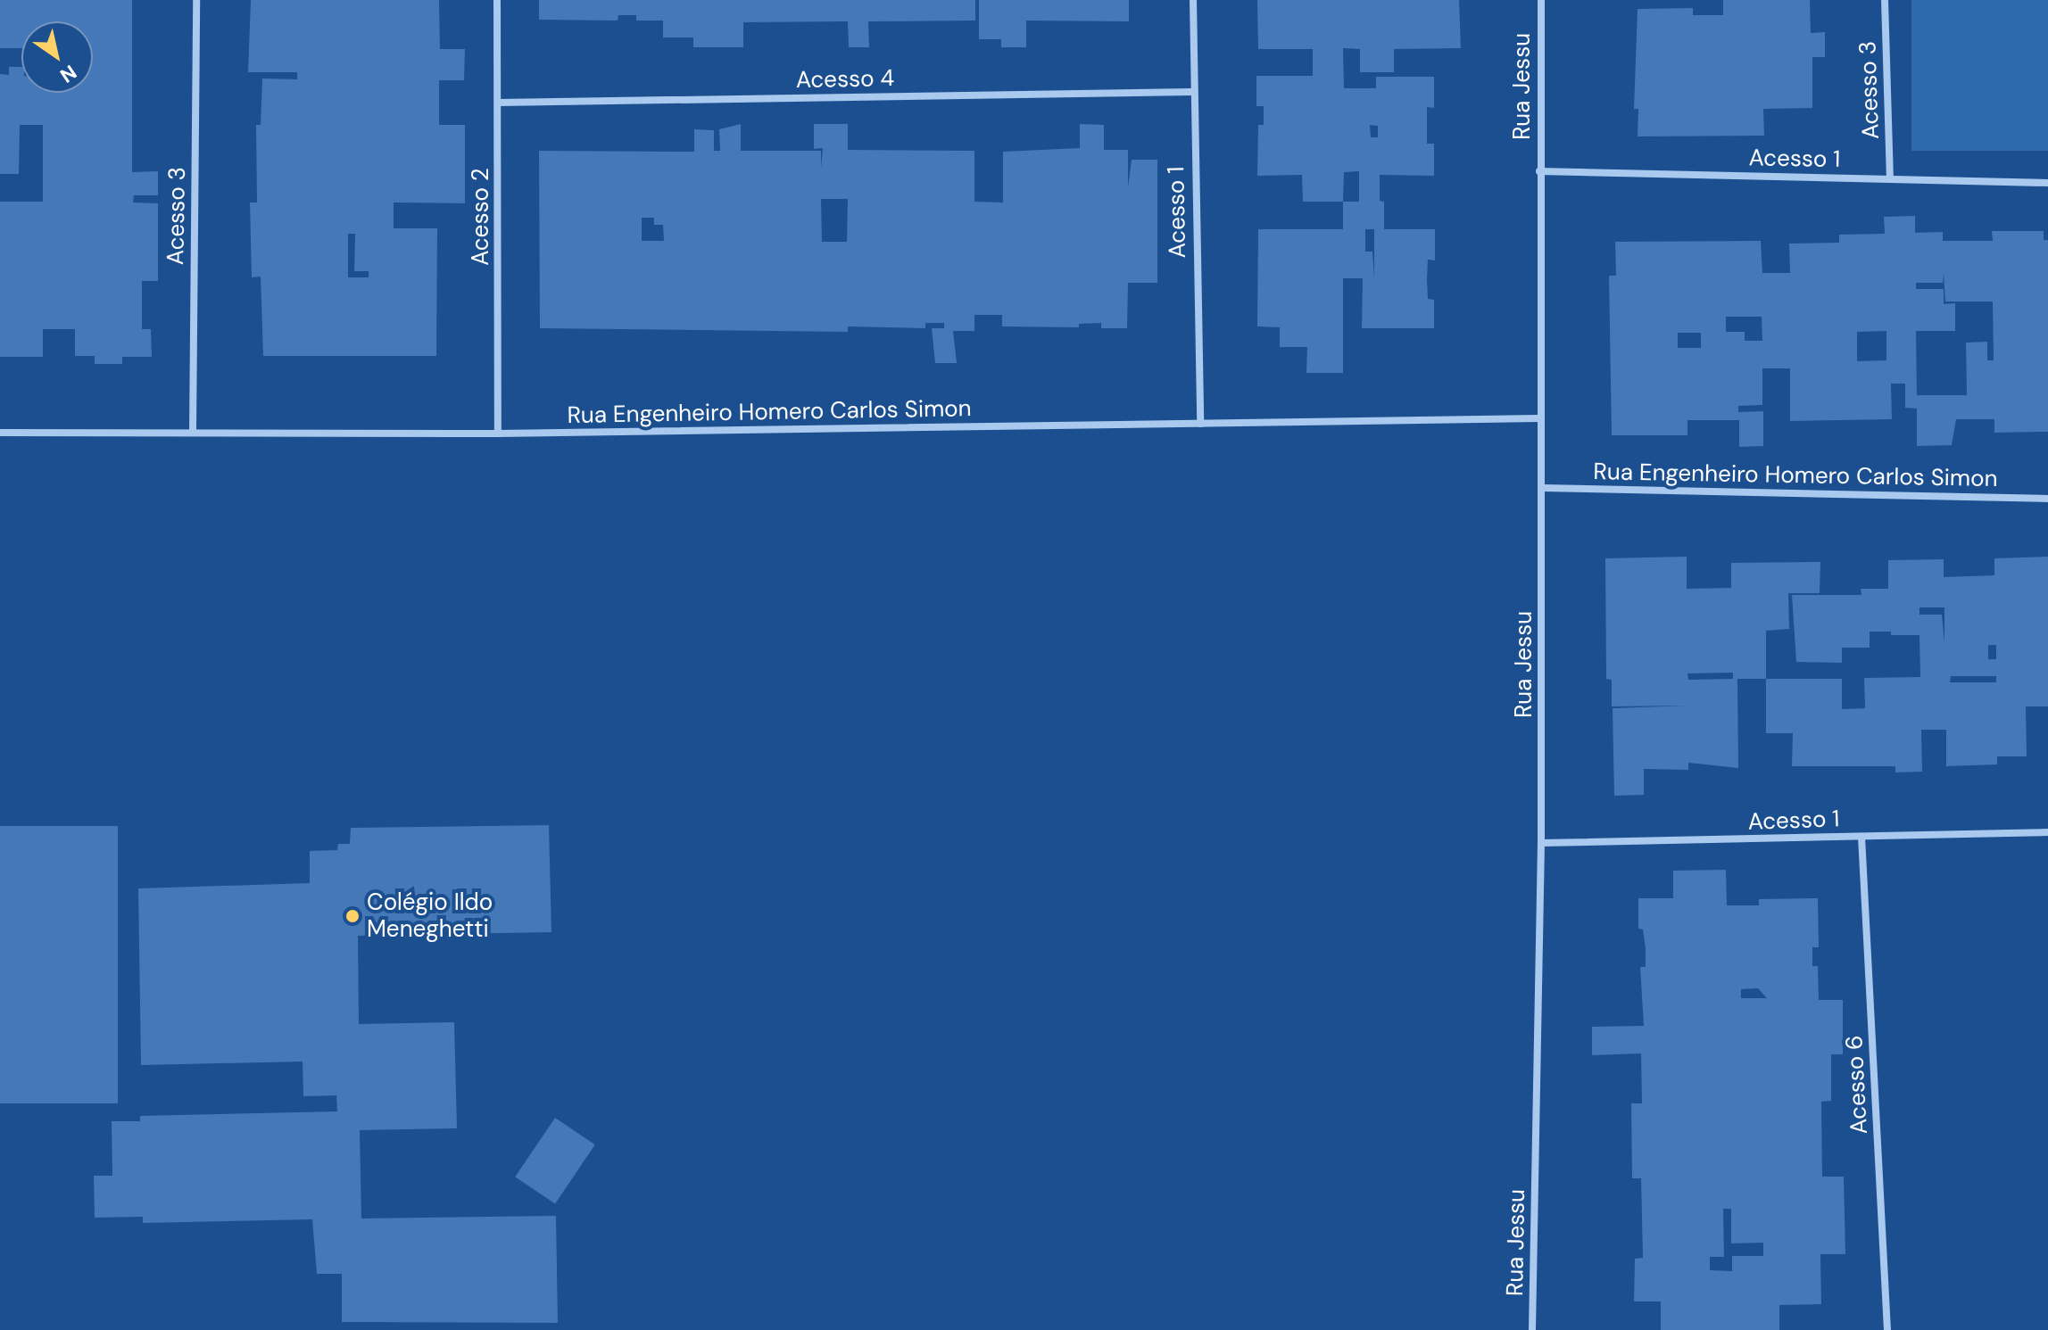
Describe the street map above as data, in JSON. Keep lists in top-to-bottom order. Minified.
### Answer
{"streets":{"street":["Acesso 4","Rua Jessu","Acesso 3","Acesso 1","Acesso 2","Rua Engenheiro Homero Carlos Simon","Acesso 6"]},"crossings":[["Acesso 4","Acesso 1"],["Acesso 4","Acesso 2"],["Rua Jessu","Acesso 1"],["Rua Jessu","Rua Engenheiro Homero Carlos Simon"],["Acesso 3","Acesso 1"],["Acesso 3","Rua Engenheiro Homero Carlos Simon"],["Acesso 1","Rua Engenheiro Homero Carlos Simon"],["Acesso 1","Acesso 6"],["Acesso 2","Rua Engenheiro Homero Carlos Simon"]],"places":["Colégio Ildo Meneghetti"],"north":"bottom right"}
